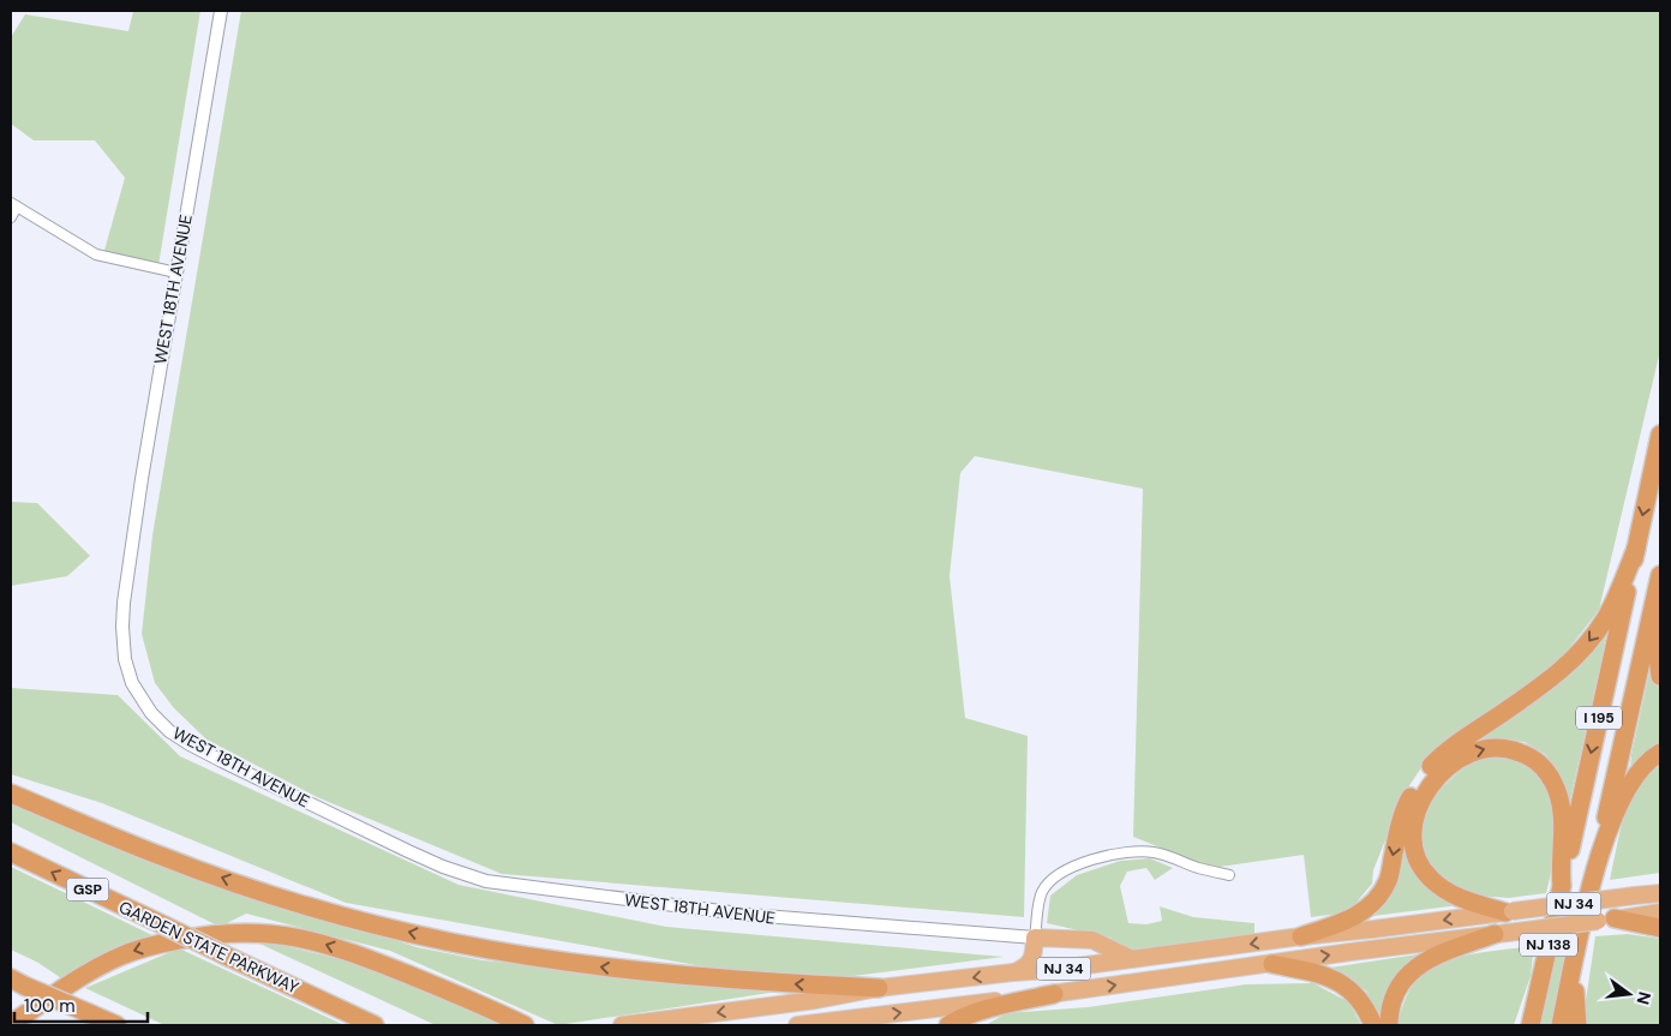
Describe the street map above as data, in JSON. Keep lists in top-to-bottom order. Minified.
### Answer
{"streets":{"highway":["I 195","GSP","NJ 34","NJ 138","GARDEN STATE PARKWAY"],"street":["WEST 18TH AVENUE"]},"crossings":[["I 195","NJ 138"]],"scale_bar":"100 m","north":"right"}
